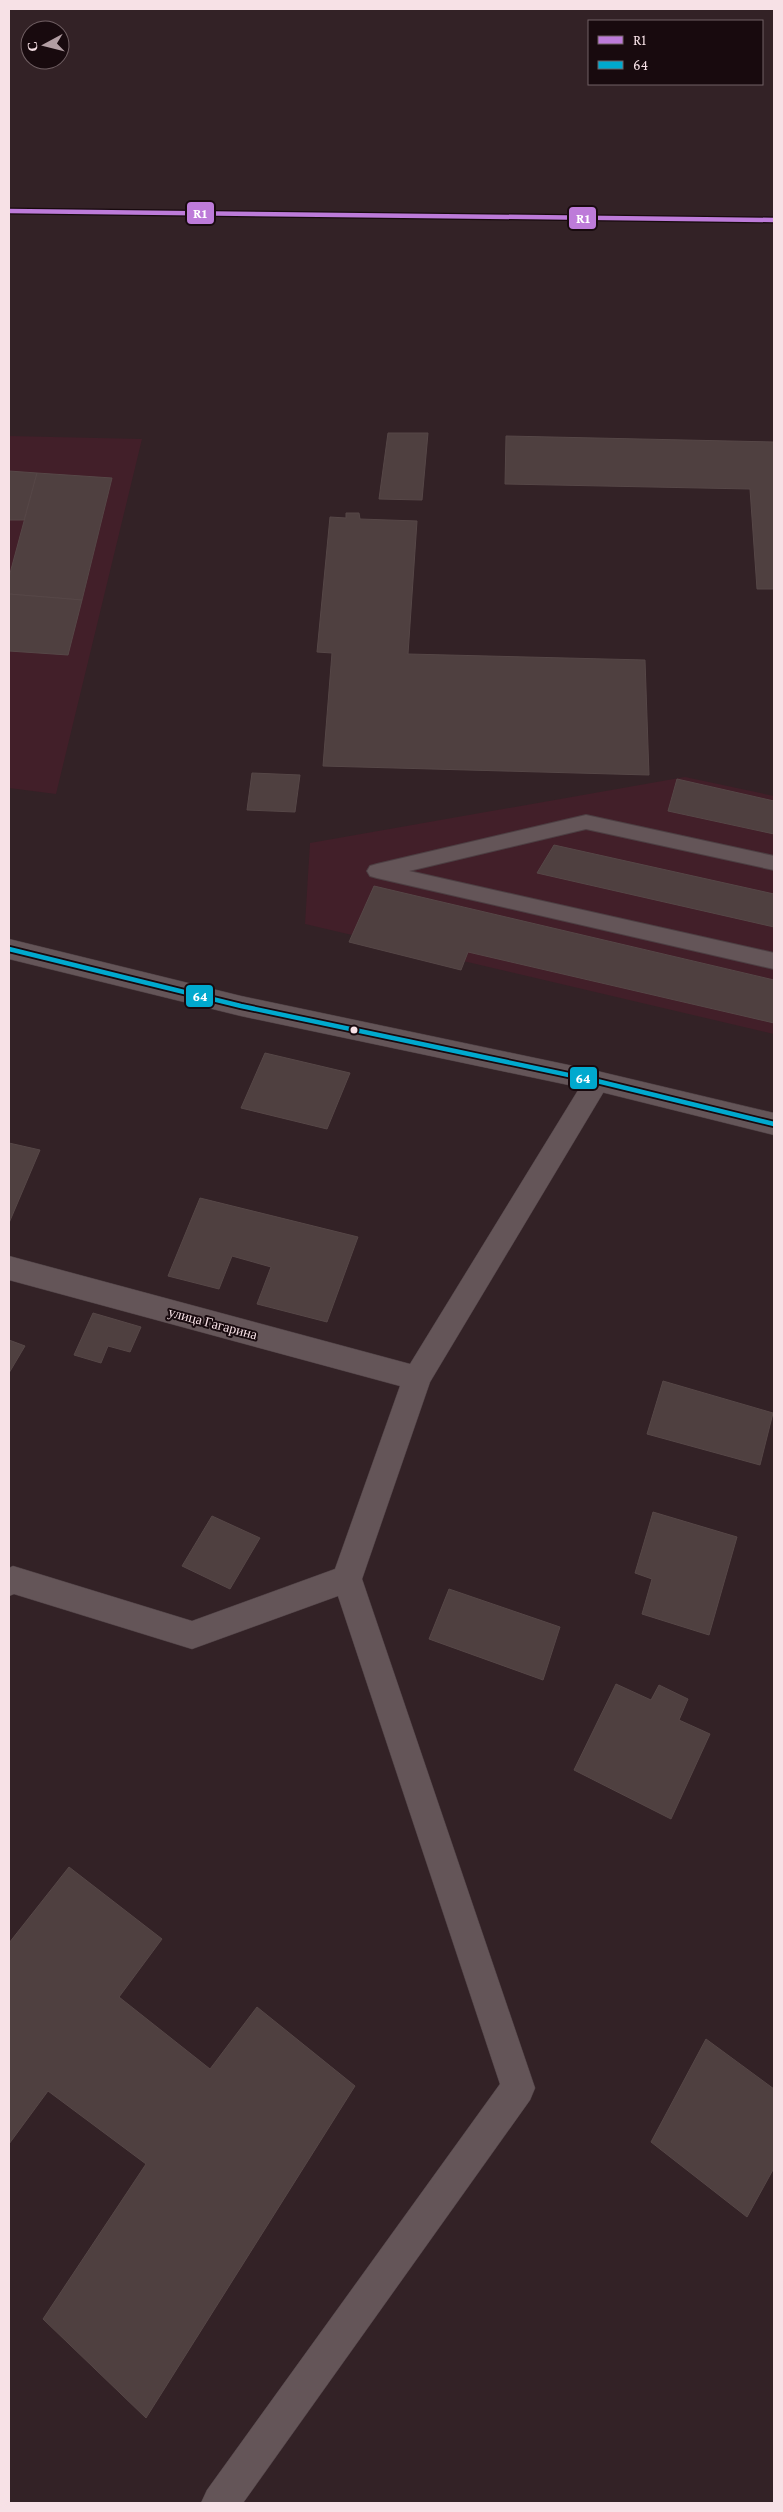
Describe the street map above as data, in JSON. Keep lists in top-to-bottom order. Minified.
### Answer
{"streets":{"street":["улица Гагарина"]},"lines":["transit line R1","transit line 64"],"legend":["R1","64"],"north":"left"}
